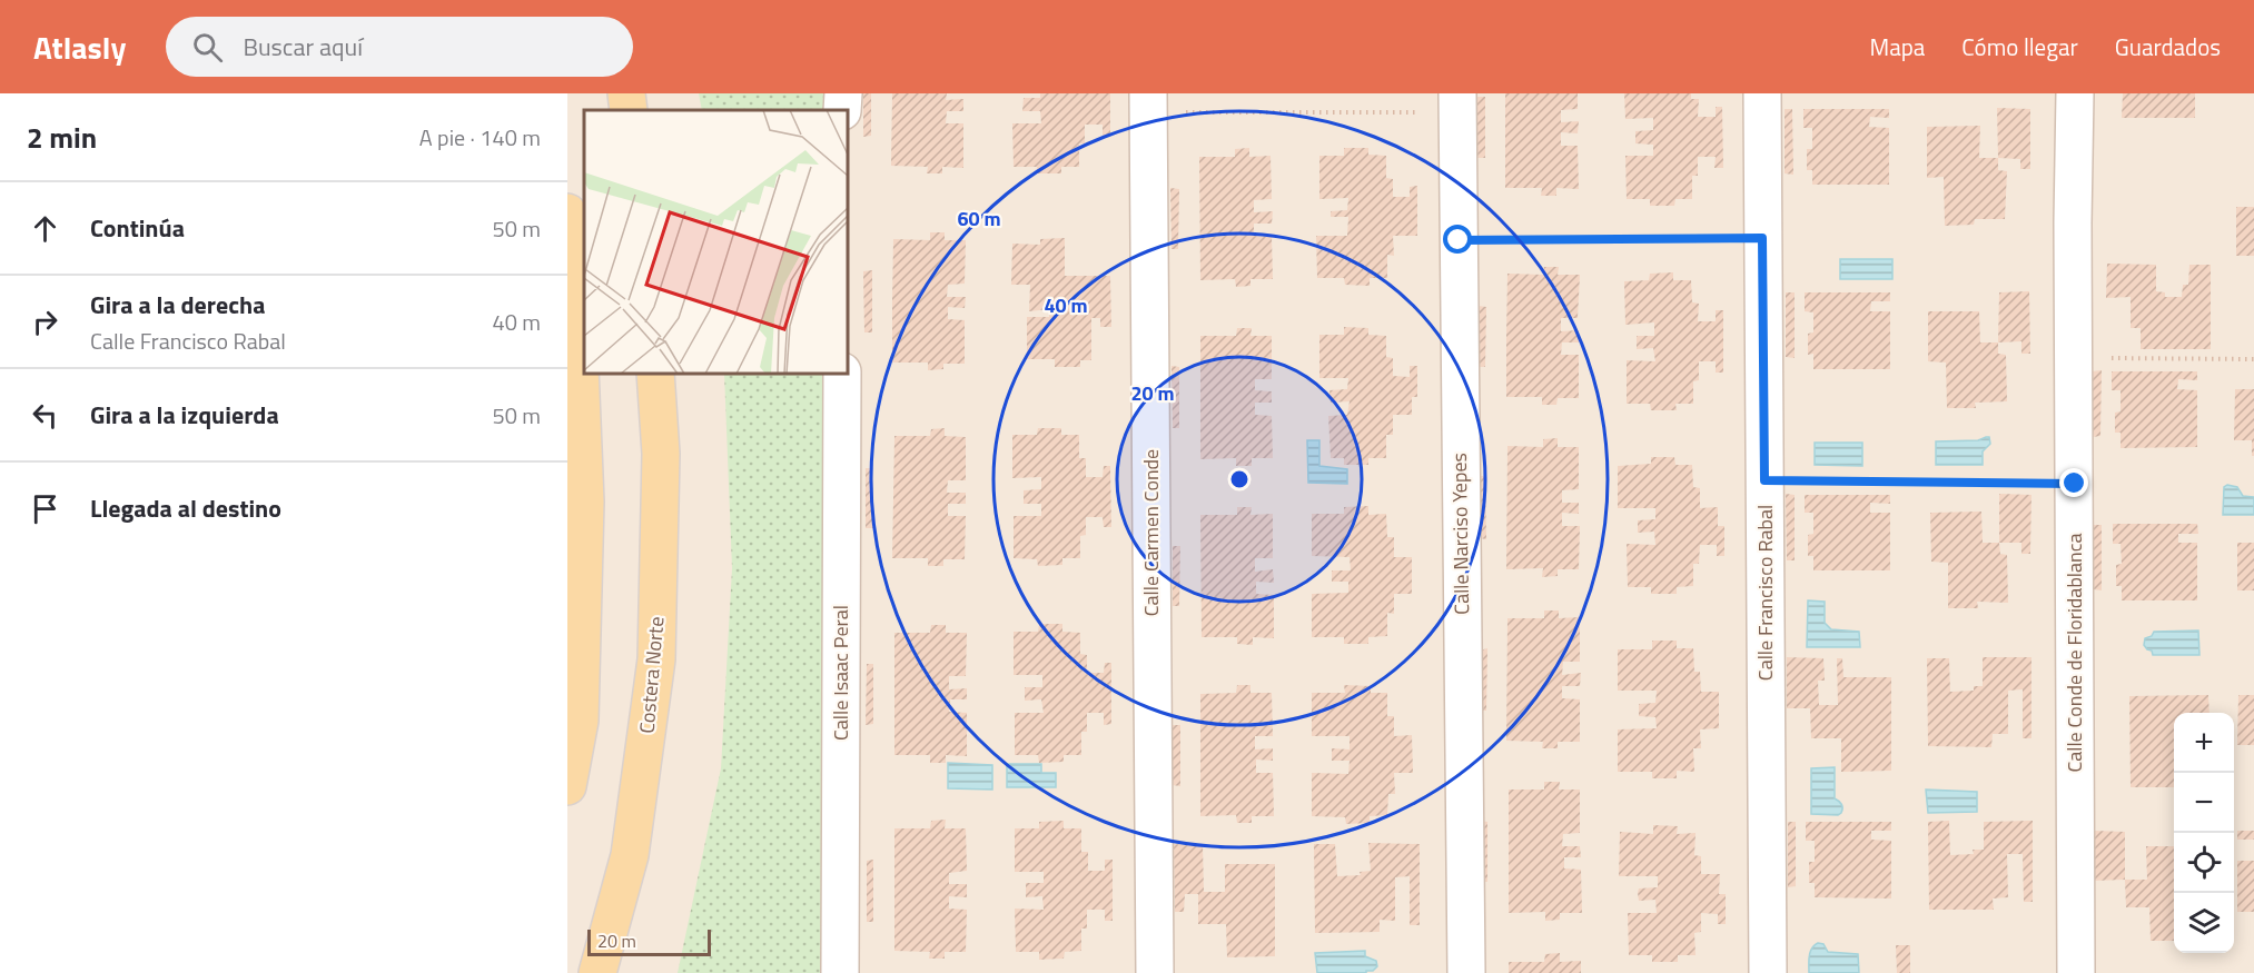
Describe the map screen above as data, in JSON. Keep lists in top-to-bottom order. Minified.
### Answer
{"streets":{"main road":["Costera Norte"],"street":["Calle Carmen Conde","Calle Narciso Yepes","Calle Francisco Rabal","Calle Conde de Floridablanca","Calle Isaac Peral"]},"scale_bar":"20 m","page":{"header":"Atlasly","search":"Buscar aquí","nav":["Mapa","Cómo llegar","Guardados"],"heading":["2 min","A pie · 140 m"],"list":[["Continúa","50 m"],["Gira a la derecha","Calle Francisco Rabal","40 m"],["Gira a la izquierda","50 m"],"Llegada al destino"],"map_buttons":["+","−"],"scale":"20 m"},"rings":["60 m","40 m","20 m"]}
